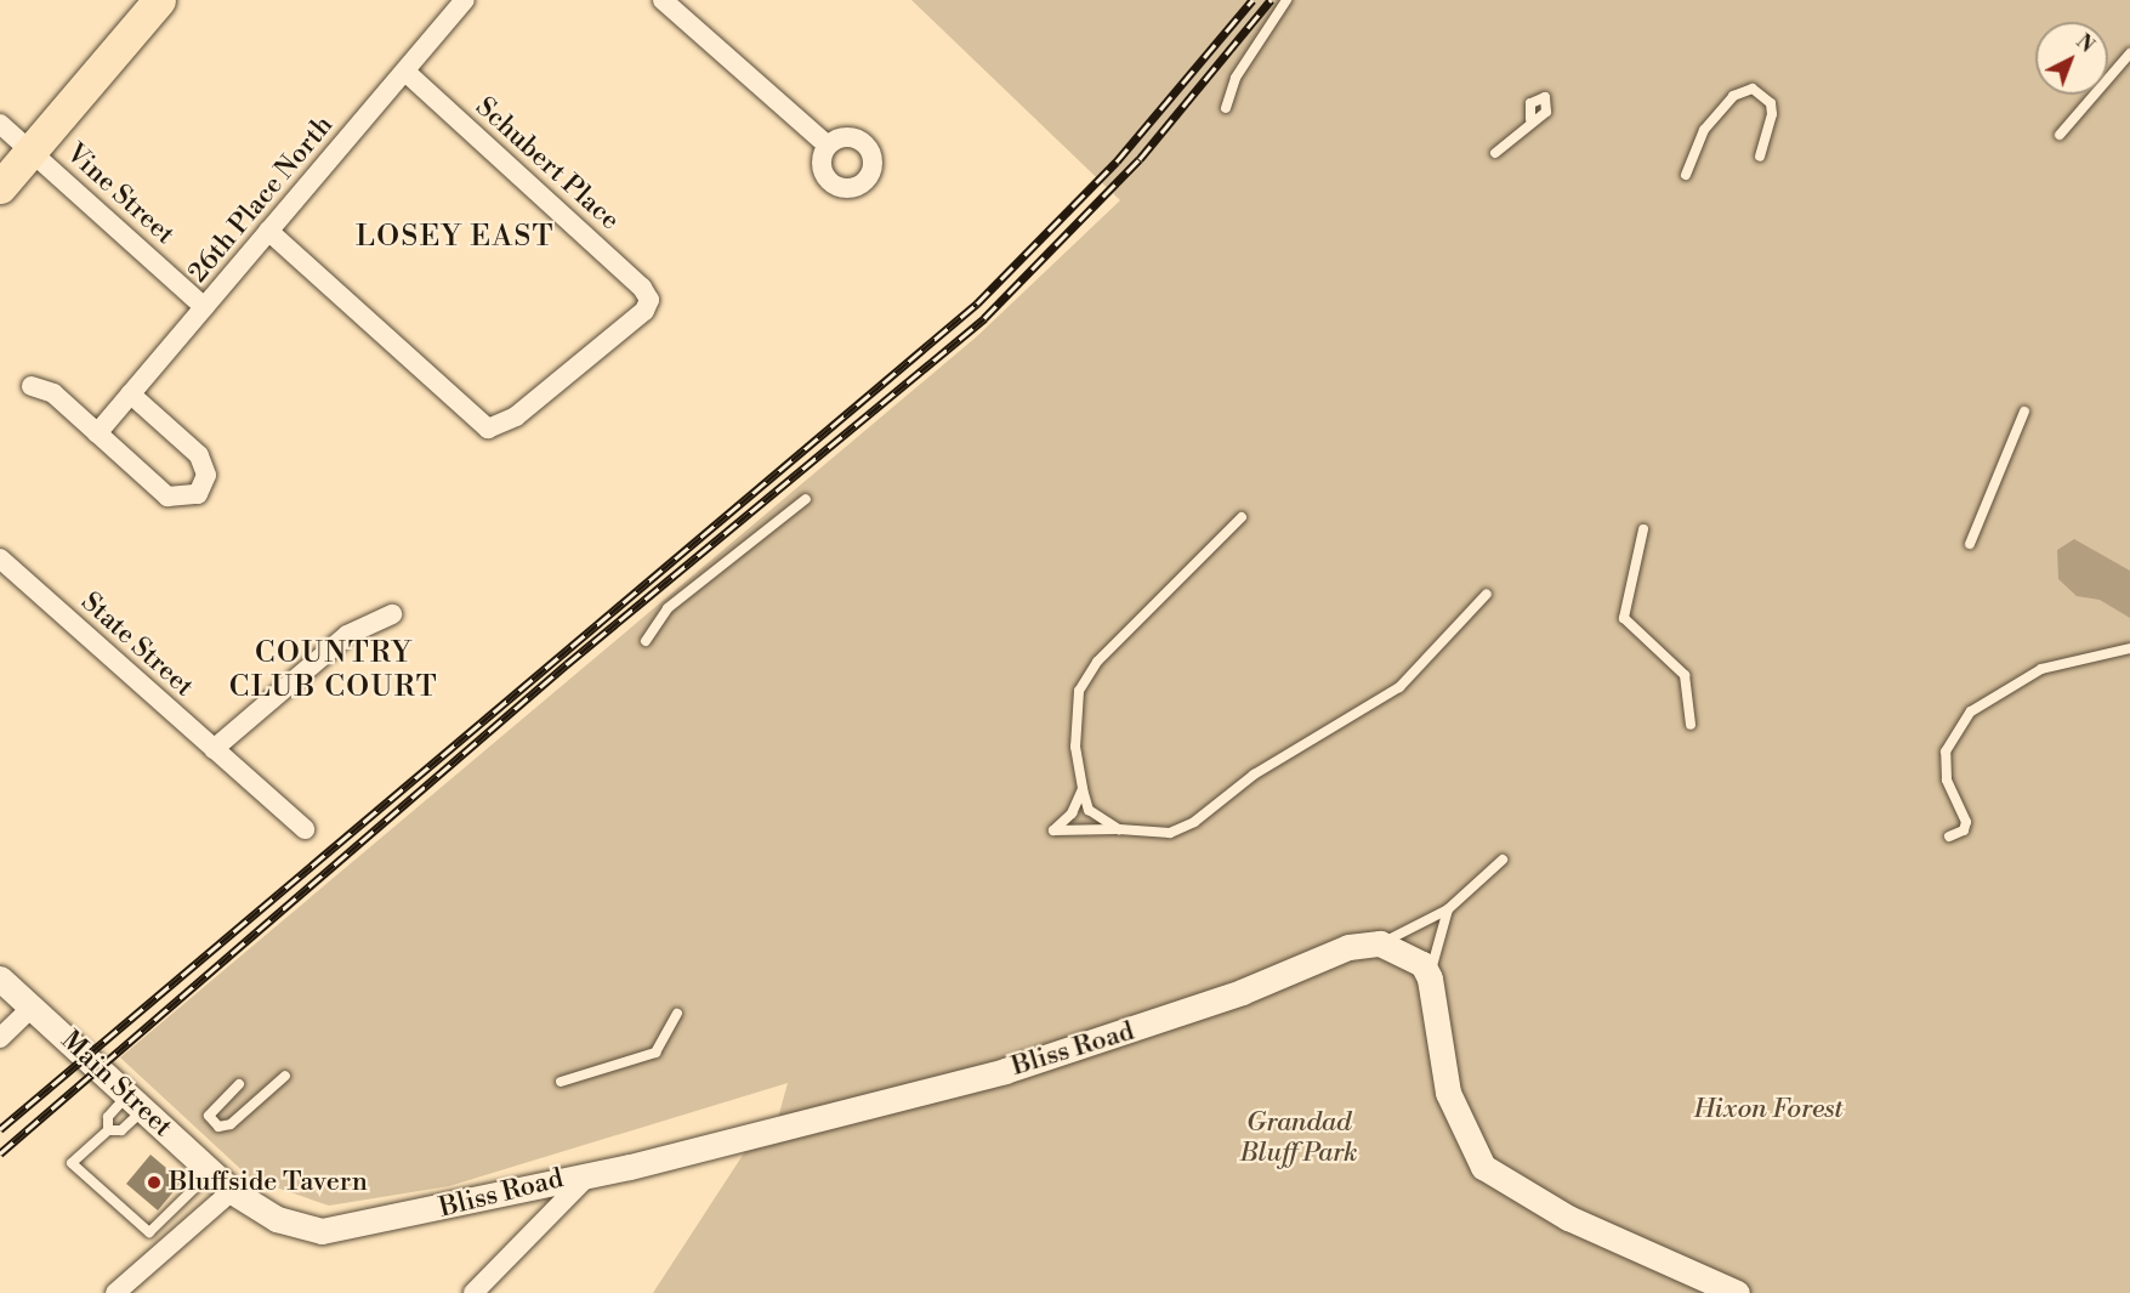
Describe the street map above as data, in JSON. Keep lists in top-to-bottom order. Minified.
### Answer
{"streets":{"street":["Schubert Place","Vine Street","26th Place North","State Street","Bliss Road","Main Street"]},"crossings":[["Schubert Place","26th Place North"],["Vine Street","26th Place North"],["Bliss Road","Main Street"]],"districts":["LOSEY EAST","COUNTRY CLUB COURT"],"parks":["Hixon Forest","Grandad Bluff Park"],"places":["Bluffside Tavern"],"north":"top right"}
